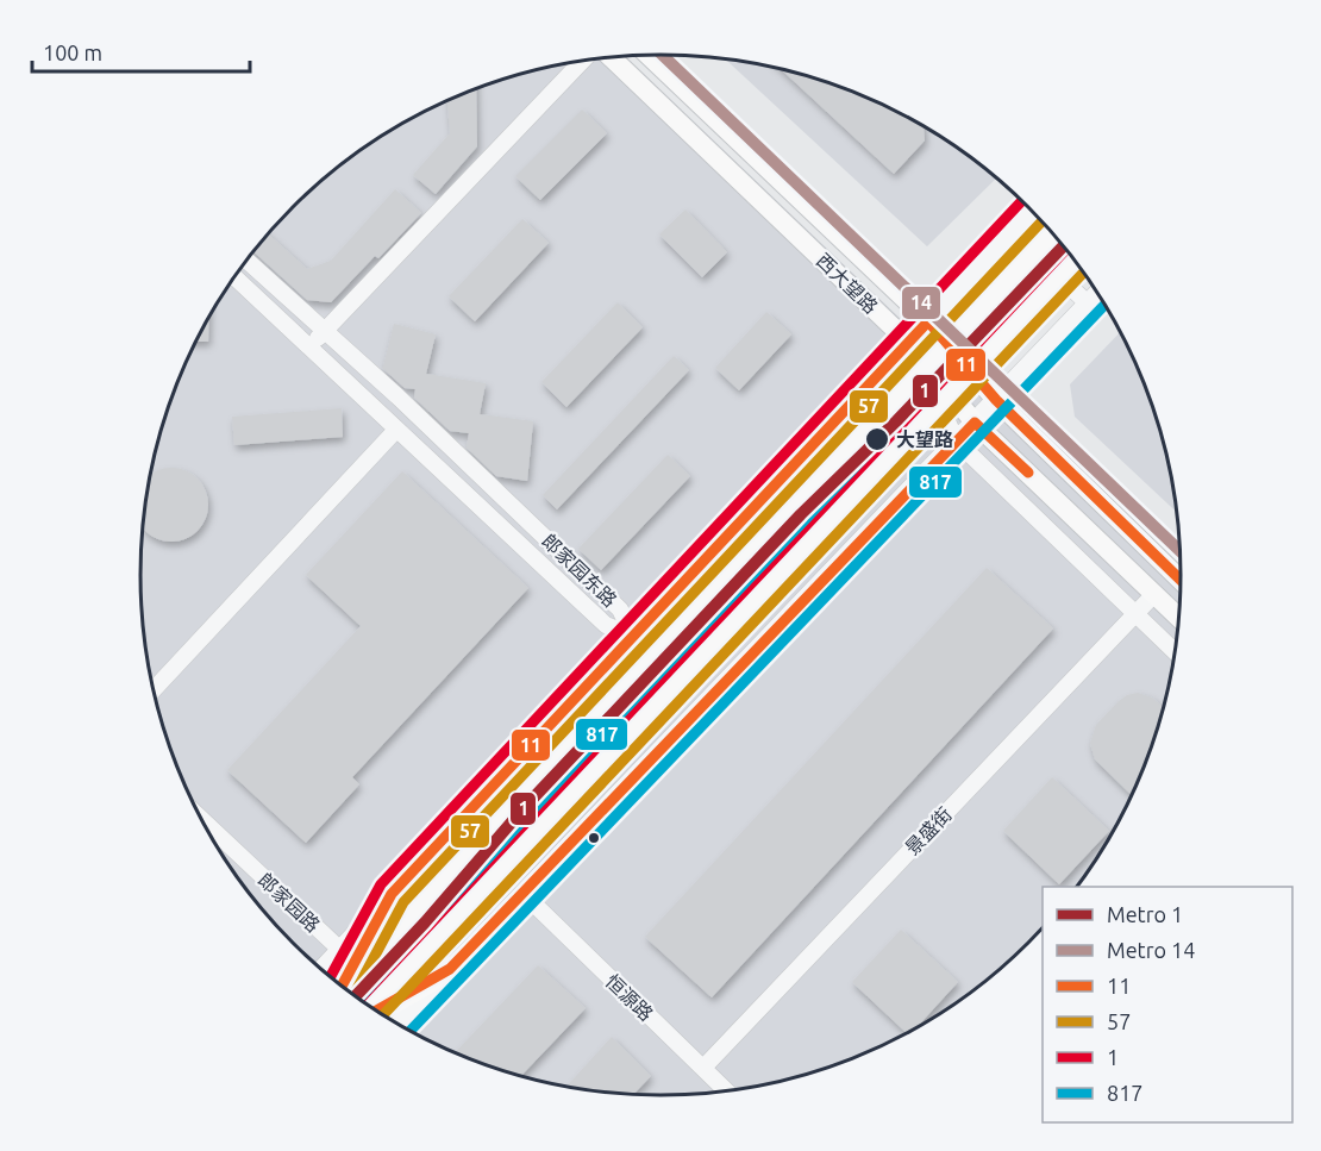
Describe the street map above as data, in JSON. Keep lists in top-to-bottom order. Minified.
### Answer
{"streets":{"main road":["西大望路"],"street":["郎家园东路","景盛街","郎家园路","恒源路"]},"crossings":[["西大望路","景盛街"],["景盛街","恒源路"]],"places":["大望路"],"lines":["metro line 14","transit line 1","transit line 57","metro line 1","transit line 817","transit line 11"],"legend":["Metro 1","Metro 14","11","57","1","817"],"scale_bar":"100 m"}
